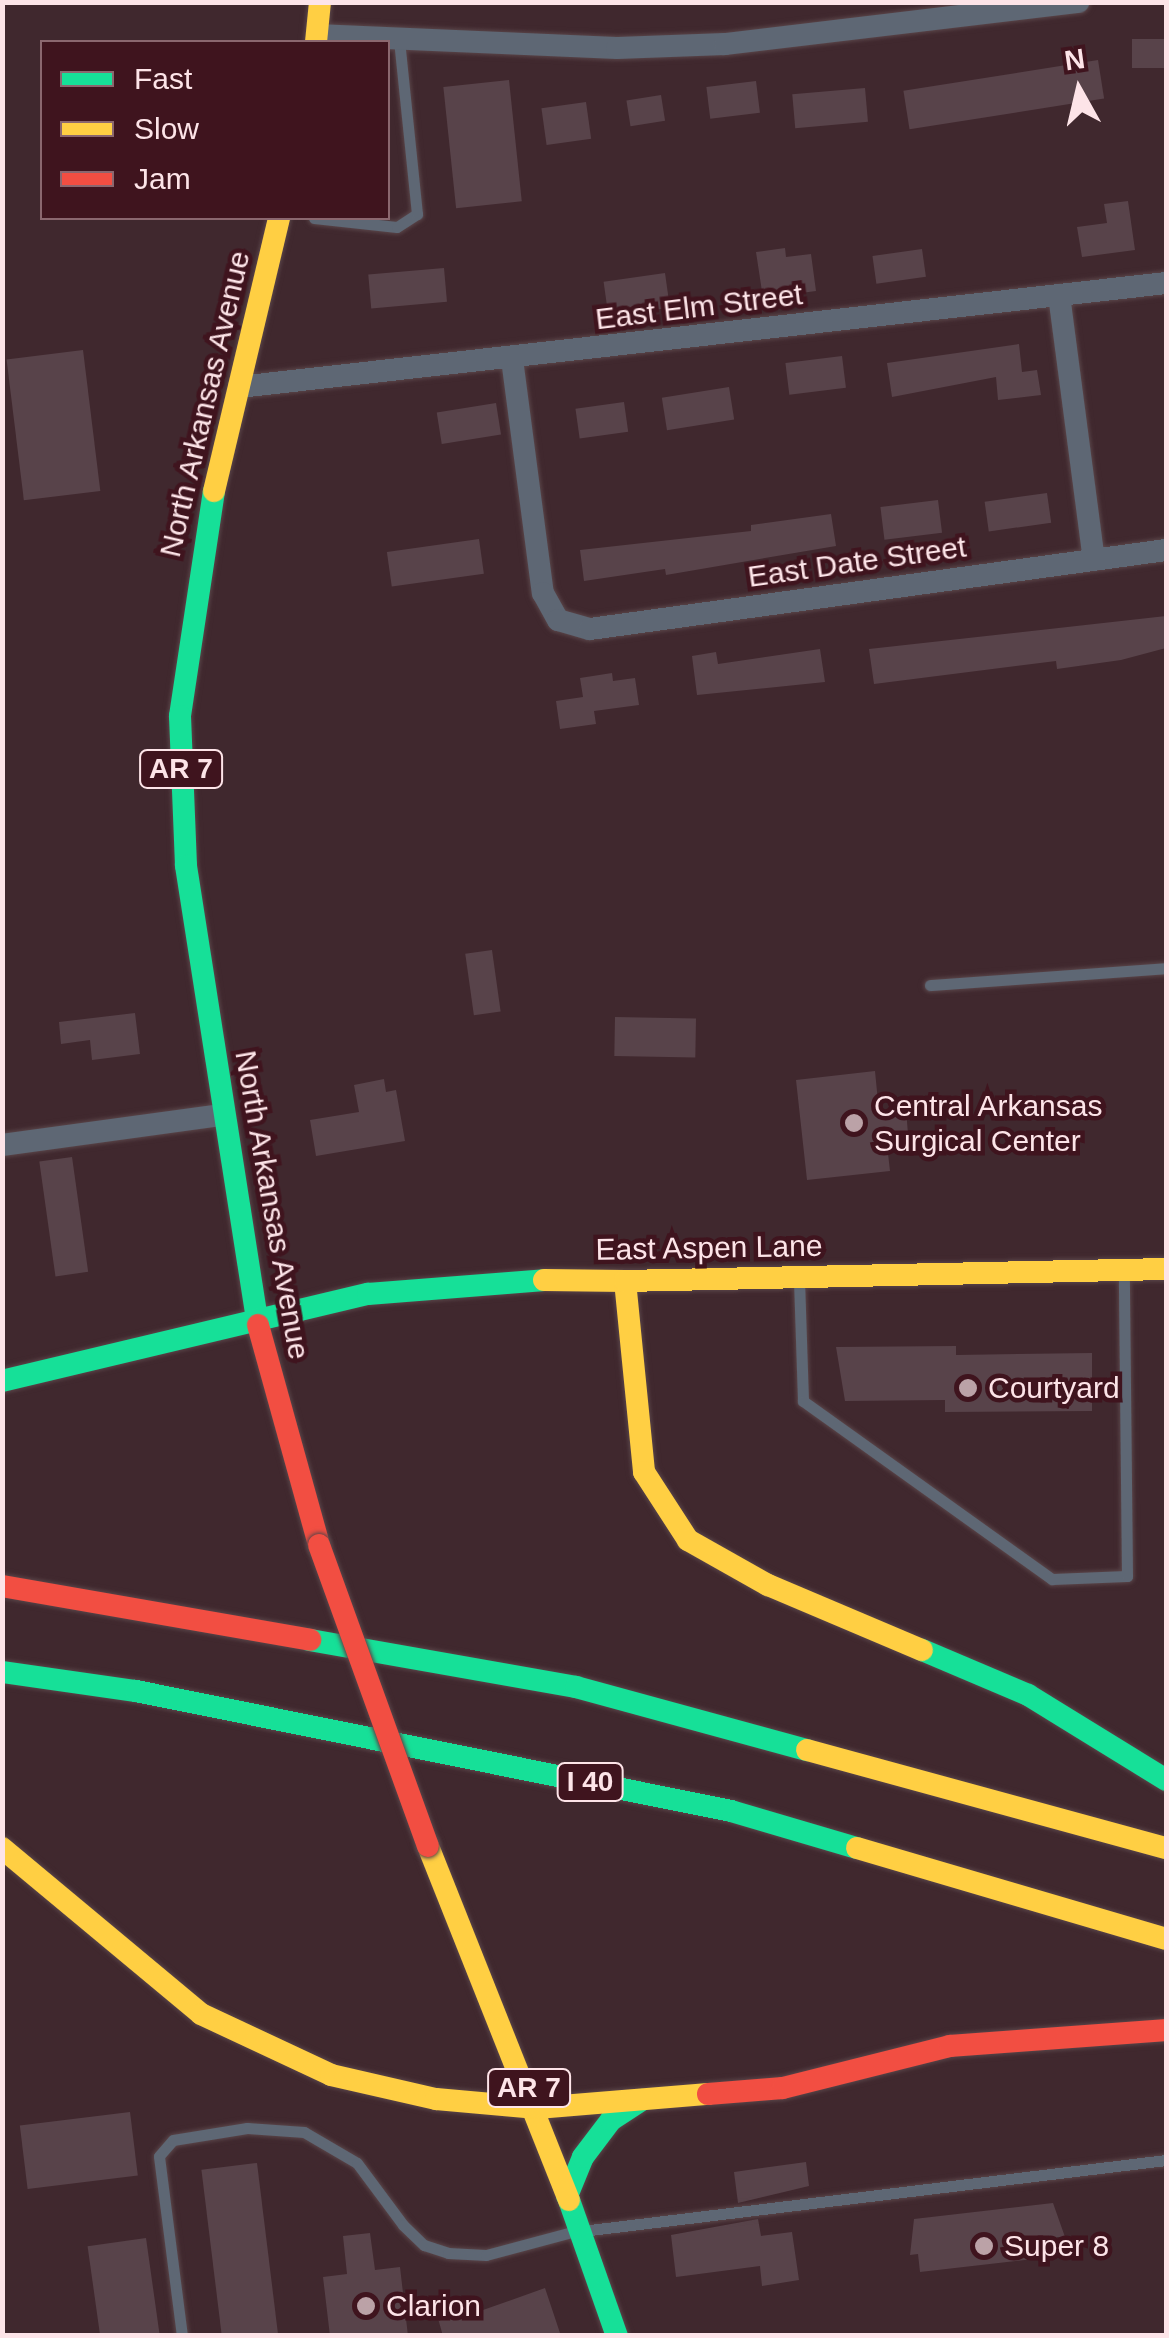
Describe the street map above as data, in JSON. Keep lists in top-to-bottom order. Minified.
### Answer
{"streets":{"main road":["North Arkansas Avenue","AR 7","East Aspen Lane","I 40"],"street":["East Elm Street","East Date Street"]},"crossings":[["East Elm Street","North Arkansas Avenue"],["East Elm Street","East Date Street"],["North Arkansas Avenue","East Aspen Lane"]],"places":["Central Arkansas Surgical Center","Courtyard","Super 8","Clarion"],"legend":["Fast","Slow","Jam"],"north":"top"}
